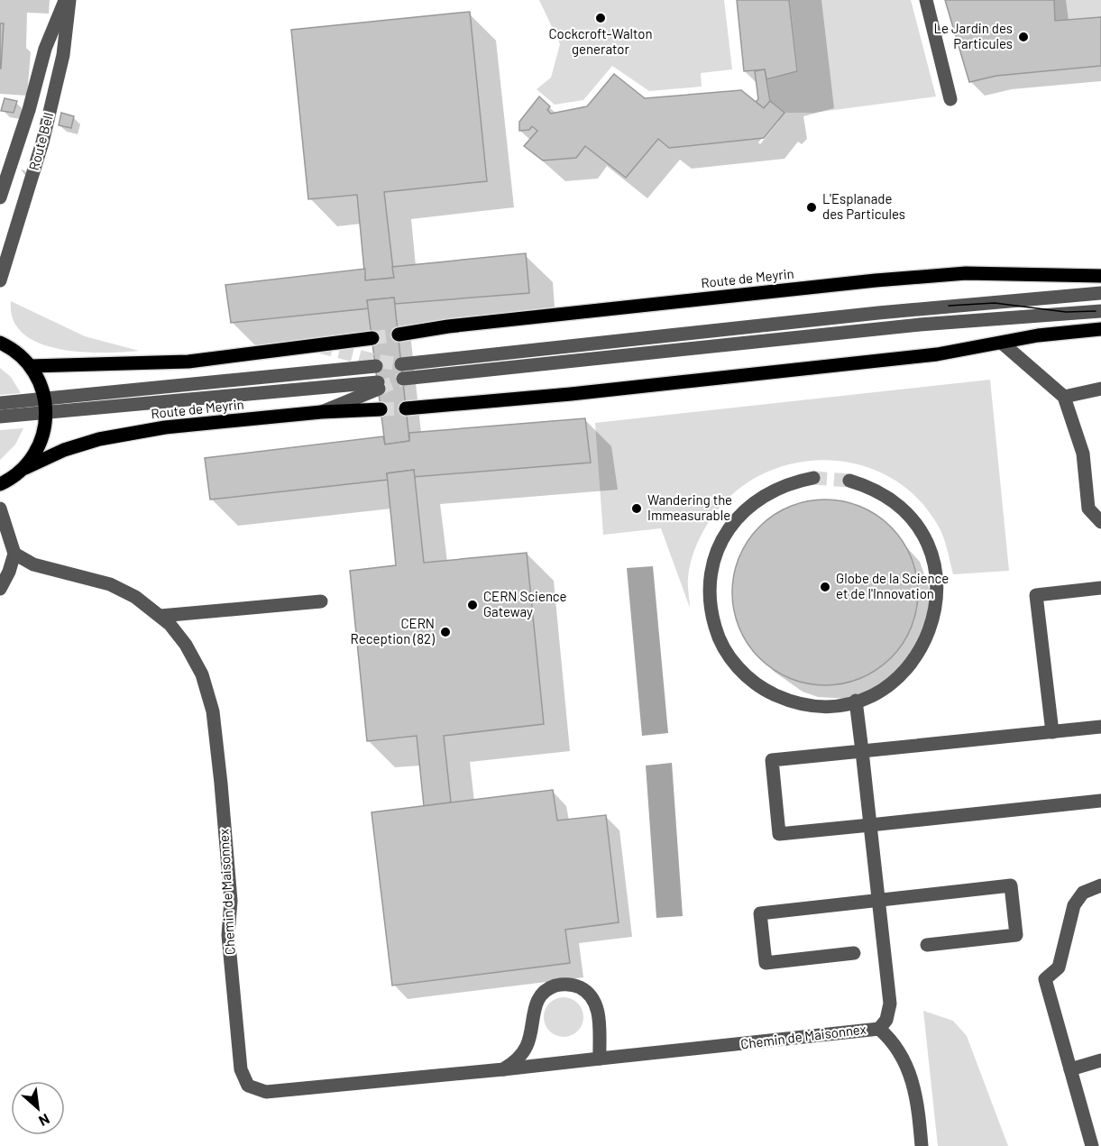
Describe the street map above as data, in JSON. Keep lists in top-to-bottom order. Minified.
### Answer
{"streets":{"main road":["Route de Meyrin"],"street":["Route Bell","Chemin de Maisonnex"]},"places":["Cockcroft-Walton generator","Le Jardin des Particules","L'Esplanade des Particules","Wandering the Immeasurable","Globe de la Science et de l'Innovation","CERN Science Gateway","CERN Reception (82)"],"north":"bottom right"}
